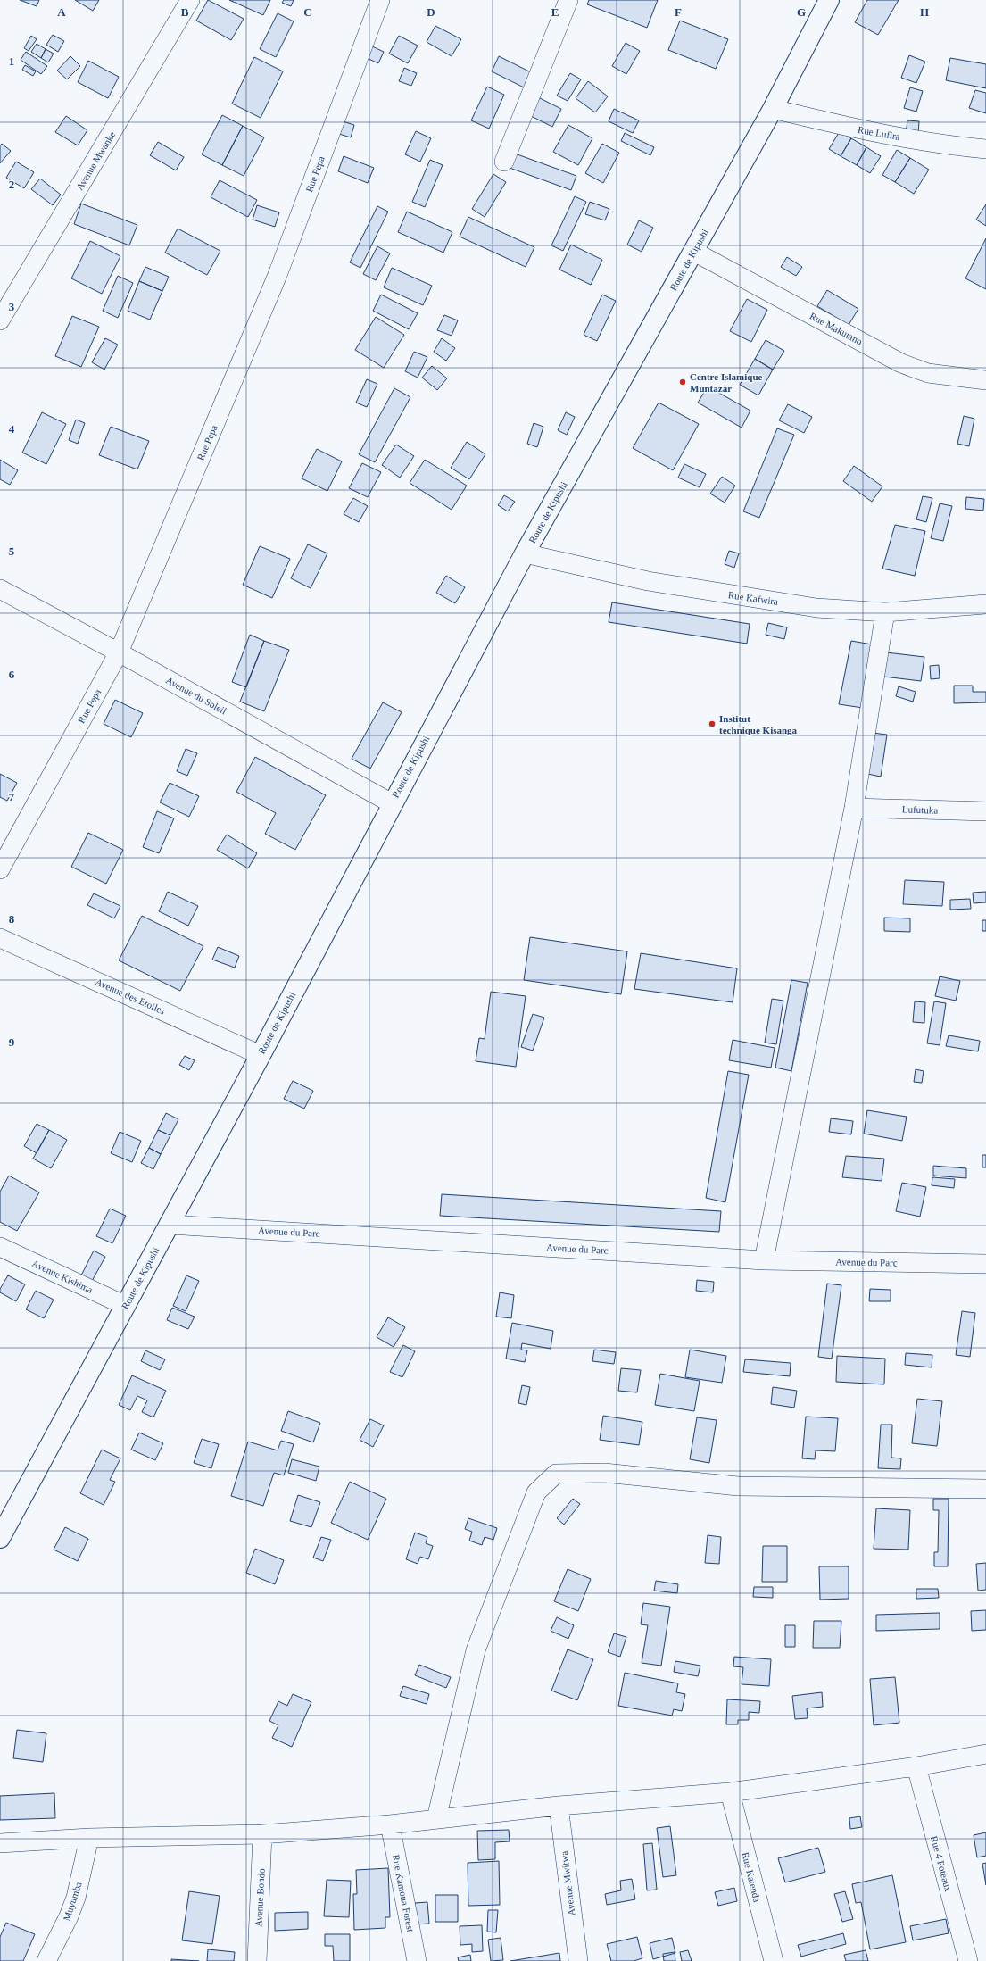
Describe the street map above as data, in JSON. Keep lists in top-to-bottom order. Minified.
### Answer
{"streets":{"main road":["Route de Kipushi"],"street":["Rue Lufira","Avenue Mwanke","Rue Pepa","Rue Makutano","Rue Kafwira","Avenue du Soleil","Lufutuka","Avenue des Etoiles","Avenue du Parc","Avenue Kishima","Rue 4 Poteaux","Rue Katenda","Avenue Mwitwa","Rue Kamona Forest","Avenue Bondo","Muyumba"]},"crossings":[["Rue Lufira","Route de Kipushi"],["Rue Pepa","Avenue du Soleil"],["Route de Kipushi","Rue Makutano"],["Route de Kipushi","Rue Kafwira"],["Route de Kipushi","Avenue du Soleil"],["Route de Kipushi","Avenue des Etoiles"],["Route de Kipushi","Avenue du Parc"],["Route de Kipushi","Avenue Kishima"]],"places":["Centre Islamique Muntazar","Institut technique Kisanga"],"grid":{"columns":["A","B","C","D","E","F","G","H"],"rows":["1","2","3","4","5","6","7","8","9"]}}
